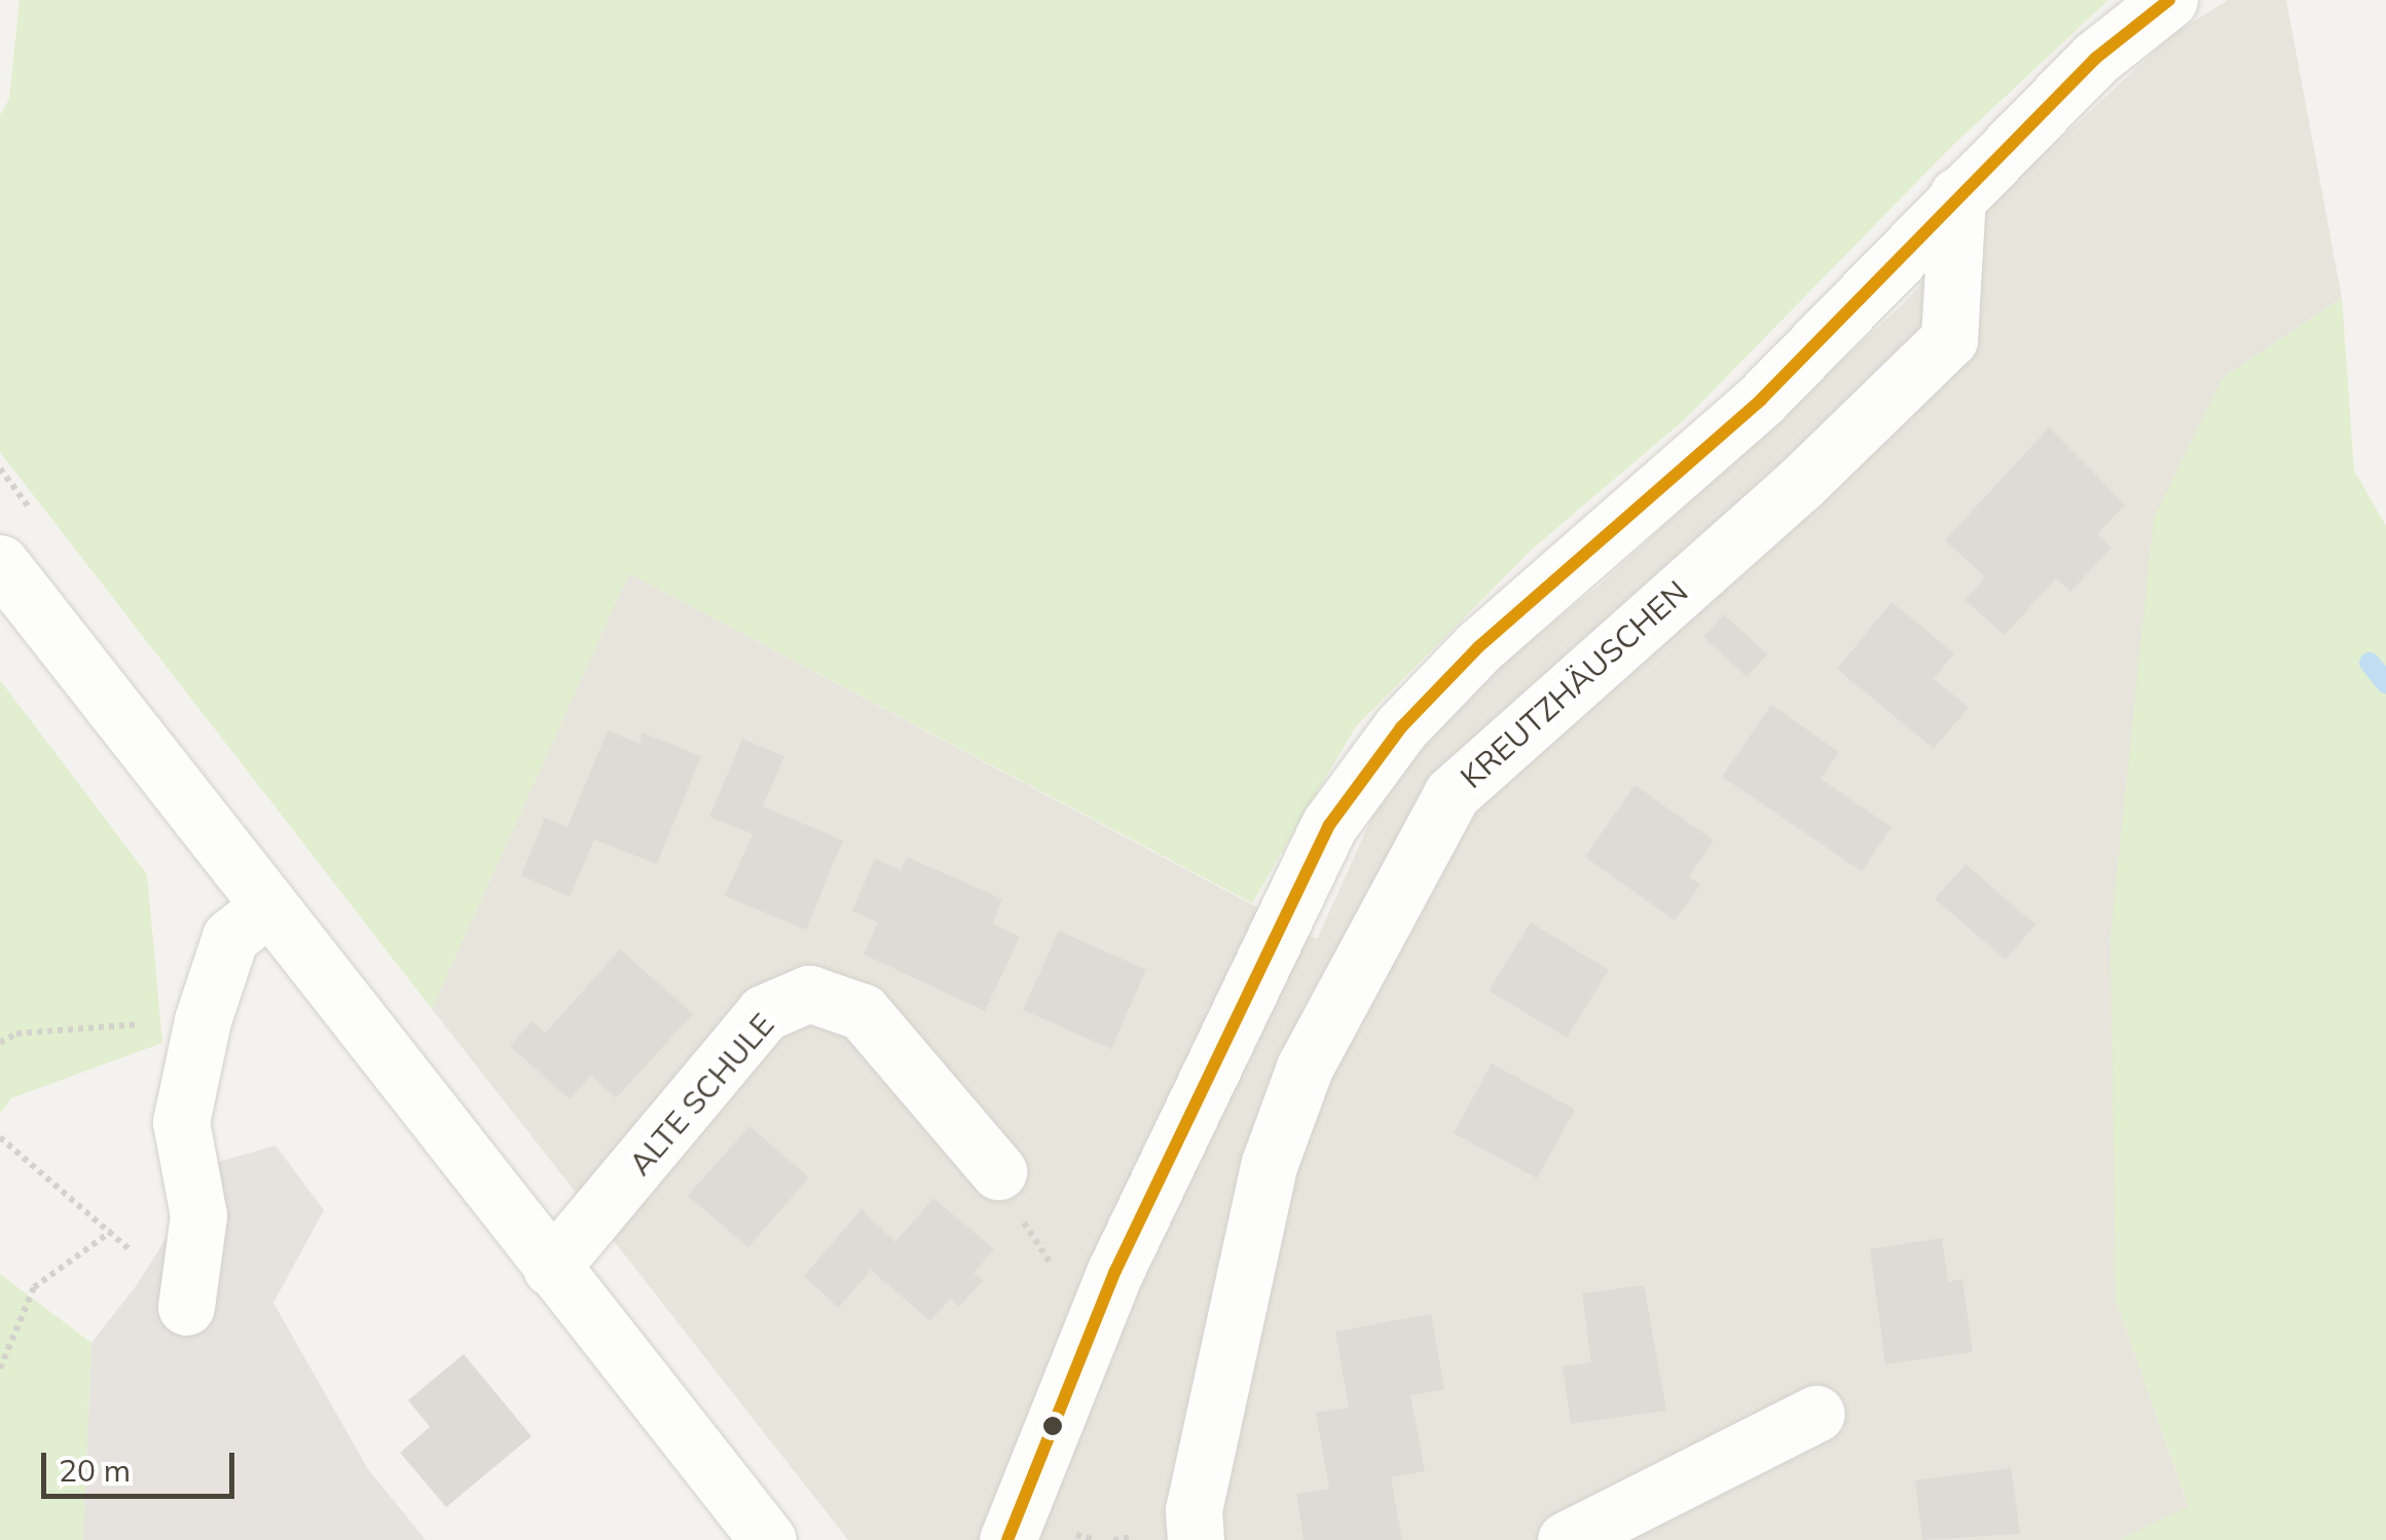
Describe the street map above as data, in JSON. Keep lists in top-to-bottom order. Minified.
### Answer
{"streets":{"street":["KREUTZHÄUSCHEN","ALTE SCHULE"]},"scale_bar":"20 m"}
